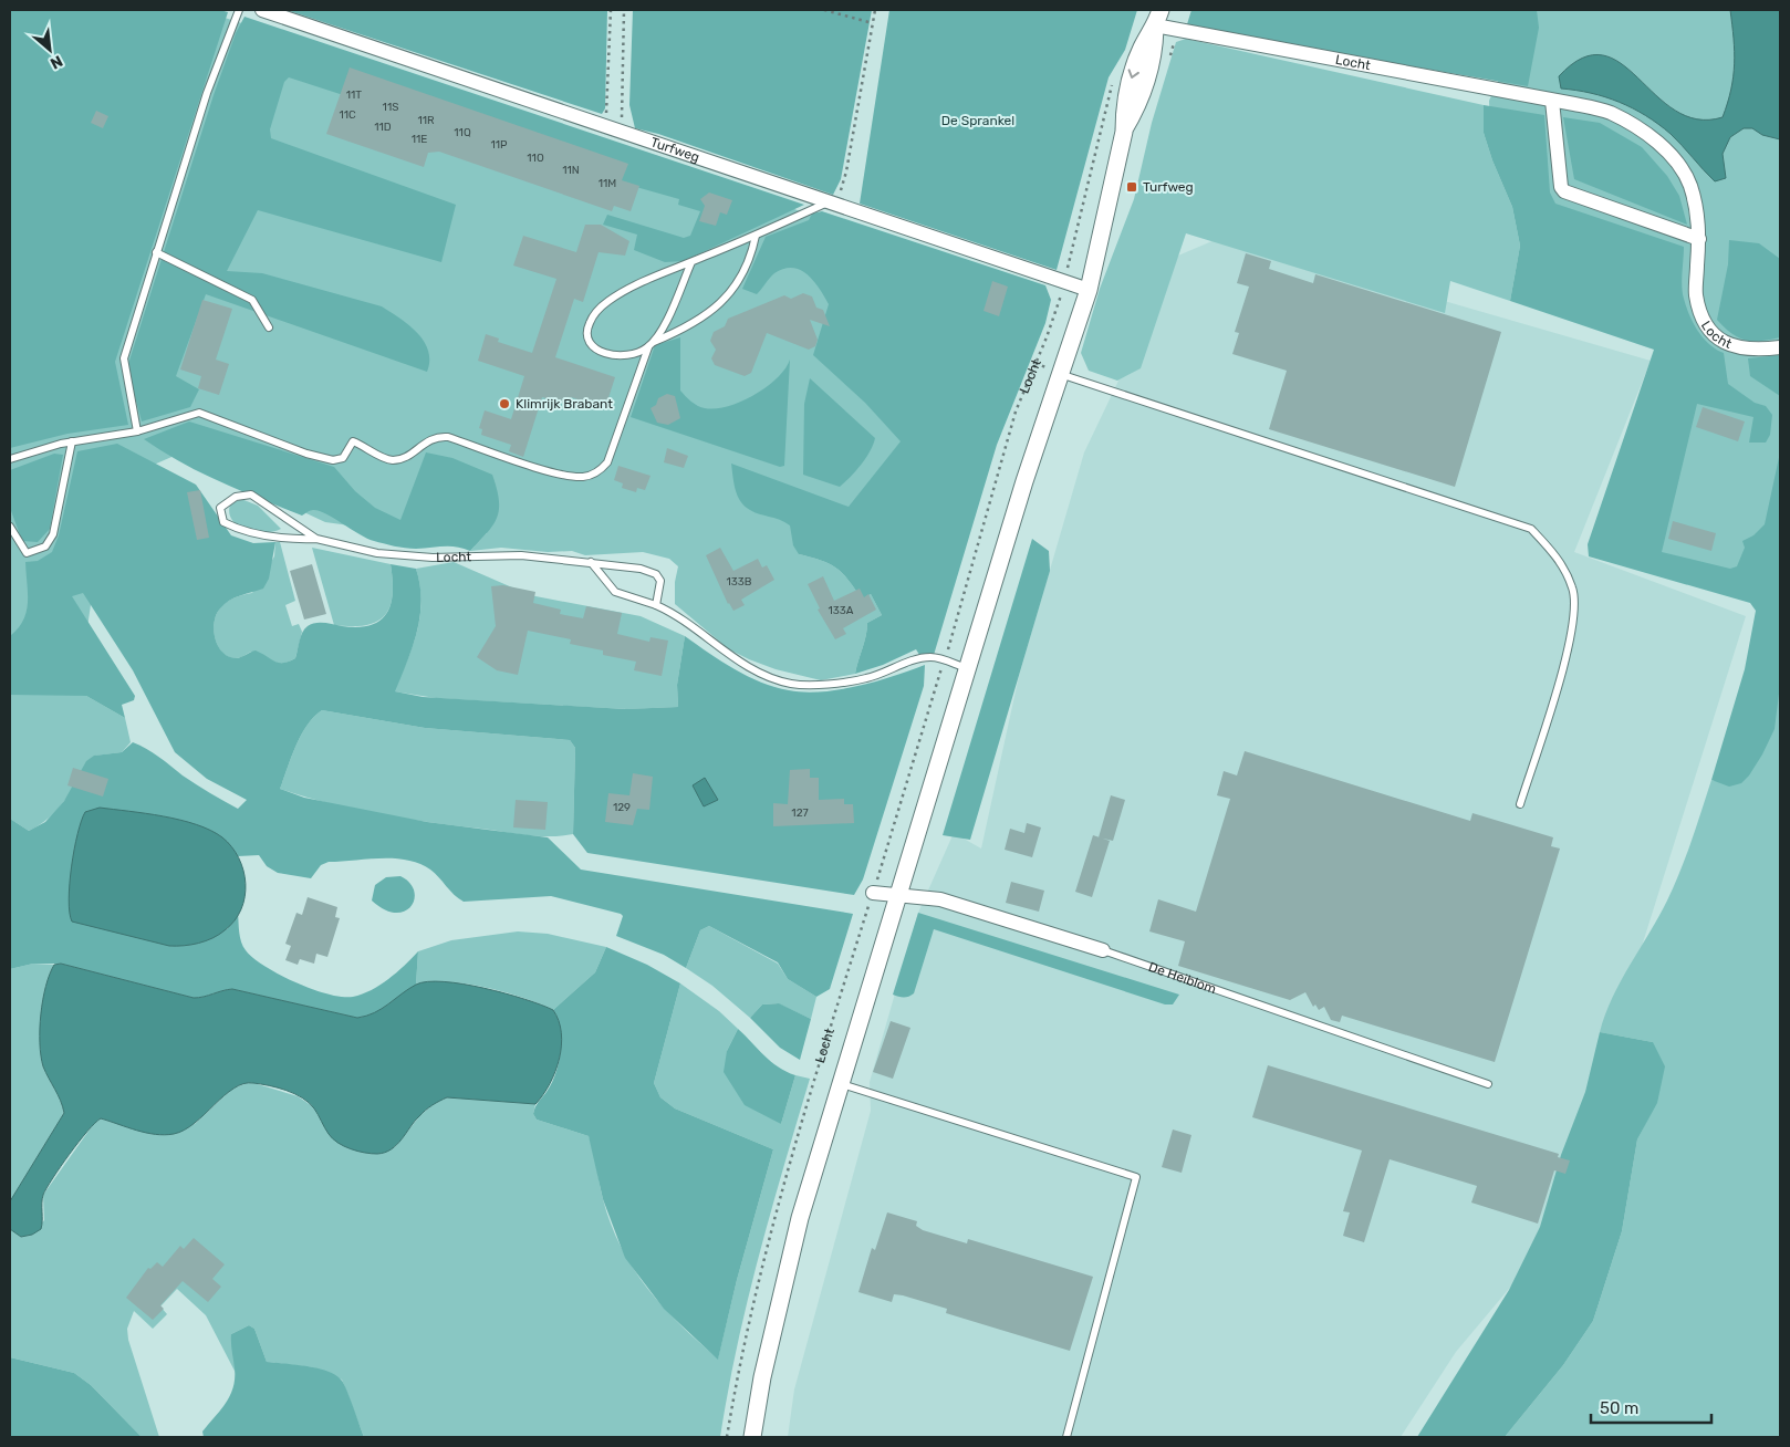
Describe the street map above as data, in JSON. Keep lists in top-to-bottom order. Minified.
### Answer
{"streets":{"street":["Locht","Turfweg","De Heiblom"]},"crossings":[["Locht","Turfweg"],["Locht","De Heiblom"]],"parks":["De Sprankel"],"places":{"transit":["Turfweg"],"other":["Klimrijk Brabant"]},"house_numbers":["11T","11S","11C","11R","11D","11Q","11E","11P","11O","11N","11M","133B","133A","129","127"],"scale_bar":"50 m","north":"bottom right"}
